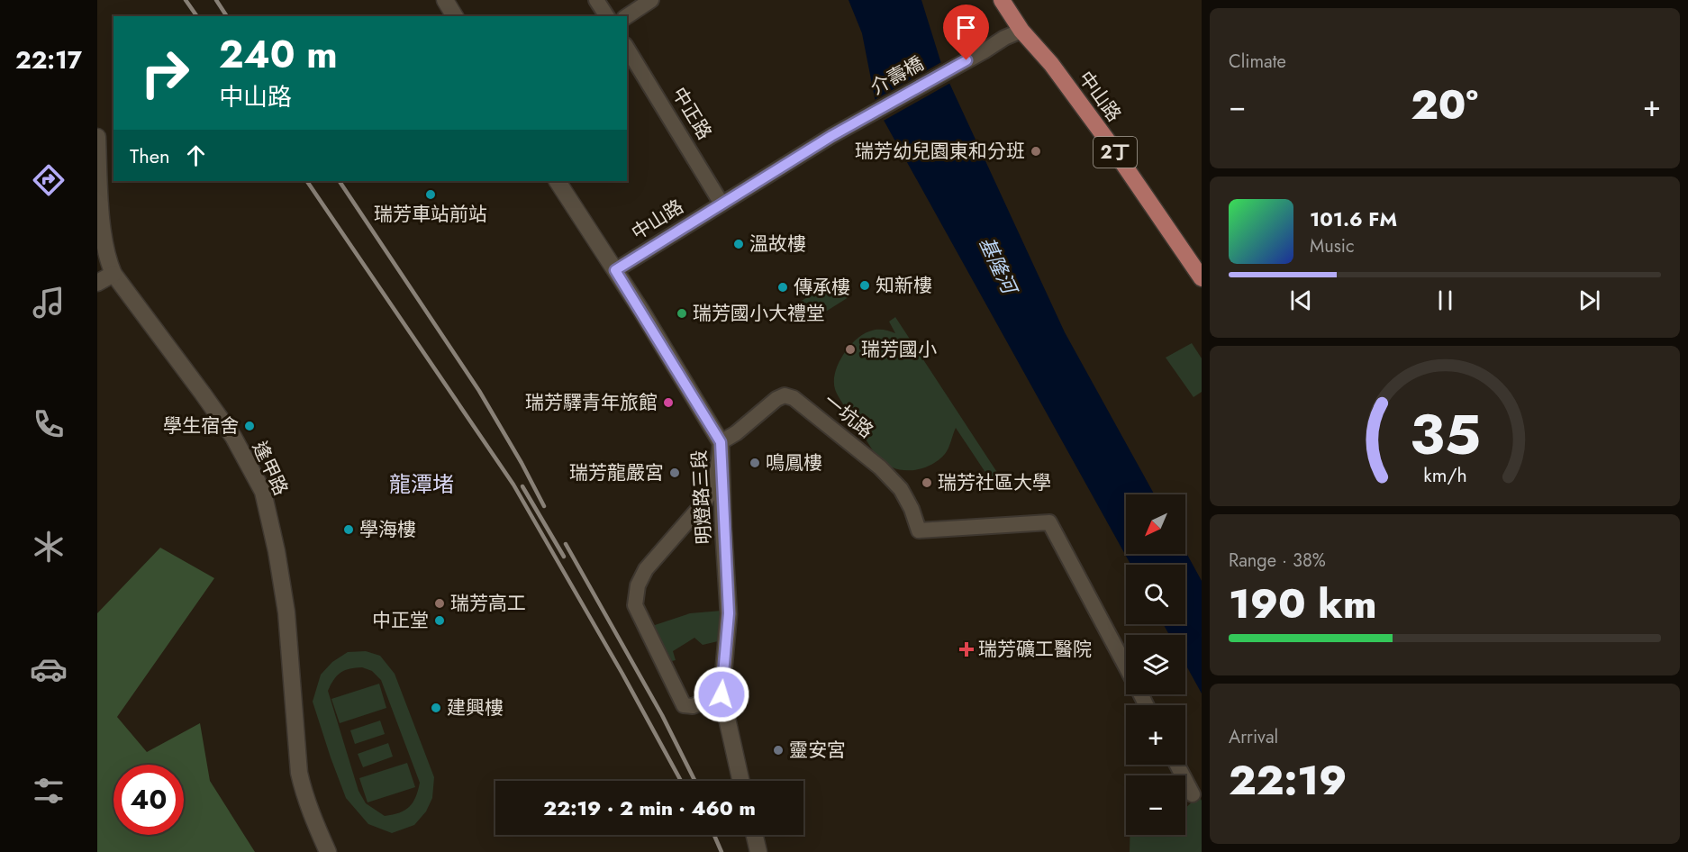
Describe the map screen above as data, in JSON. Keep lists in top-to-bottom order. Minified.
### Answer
{"streets":{"main road":["中山路","2丁","逢甲路","明燈路三段"],"street":["介壽橋","中正路","一坑路"]},"crossings":[["介壽橋","中山路"],["介壽橋","2丁"],["中山路","中正路"],["中山路","2丁"],["中山路","明燈路三段"],["一坑路","明燈路三段"]],"districts":["龍潭堵"],"water":["基隆河"],"places":{"other":["瑞芳幼兒園東和分班","瑞芳車站前站","溫故樓","知新樓","傳承樓","瑞芳國小大禮堂","瑞芳國小","瑞芳驛青年旅館","學生宿舍","鳴鳳樓","瑞芳龍嚴宮","瑞芳社區大學","學海樓","瑞芳高工","中正堂","建興樓","靈安宮"],"health":["瑞芳礦工醫院"]},"north":"bottom left","page":{"tabs":"22:17","tile":["Climate",["Range · 38%","190 km"],["Arrival","22:19"]],"turn":["240 m","中山路"],"heat":["−","20°","+"],"then":"Then","song":["101.6 FM","Music"],"map_buttons":["+","−"],"limit":"40","trip":"22:19 · 2 min · 460 m","gauge":["35","km/h"]}}
